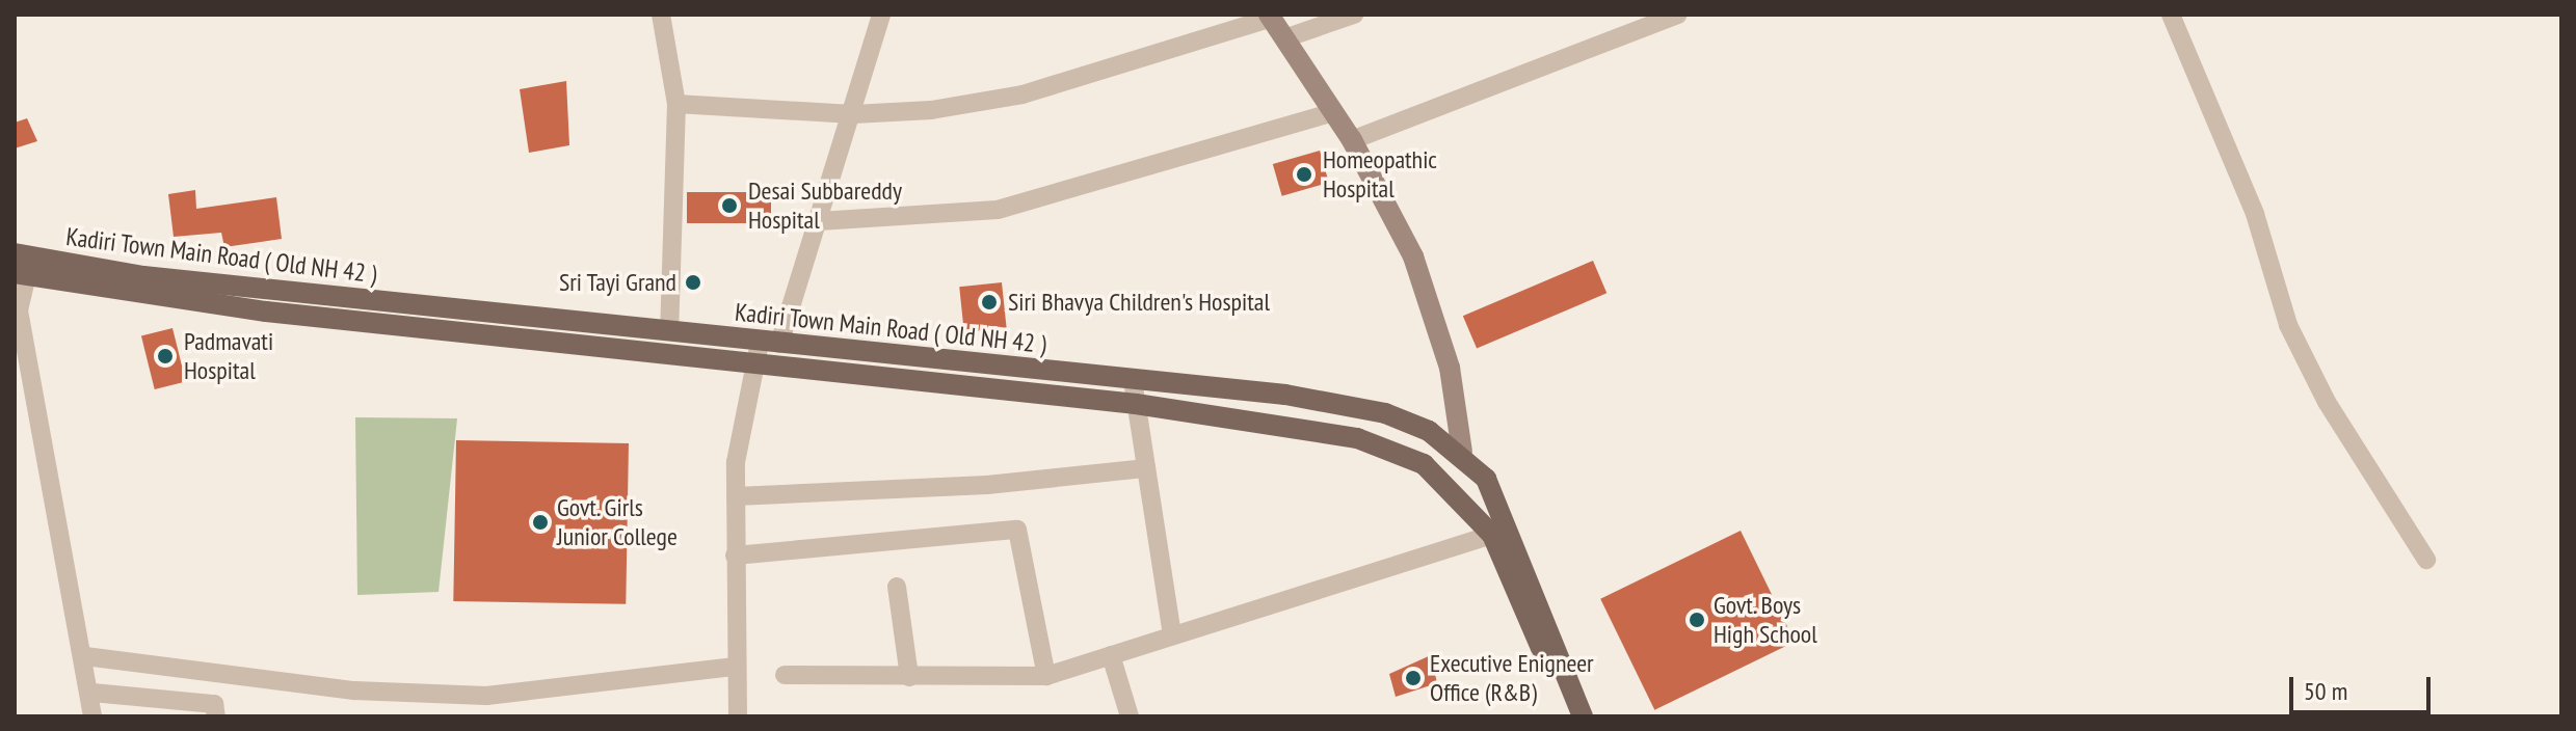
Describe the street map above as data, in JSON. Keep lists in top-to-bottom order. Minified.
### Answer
{"streets":{"main road":["Kadiri Town Main Road ( Old NH 42 )"]},"places":["Homeopathic Hospital","Desai Subbareddy Hospital","Sri Tayi Grand","Siri Bhavya Children's Hospital","Padmavati Hospital","Govt. Girls Junior College","Govt. Boys High School","Executive Enigneer Office (R&B)"],"scale_bar":"50 m"}
